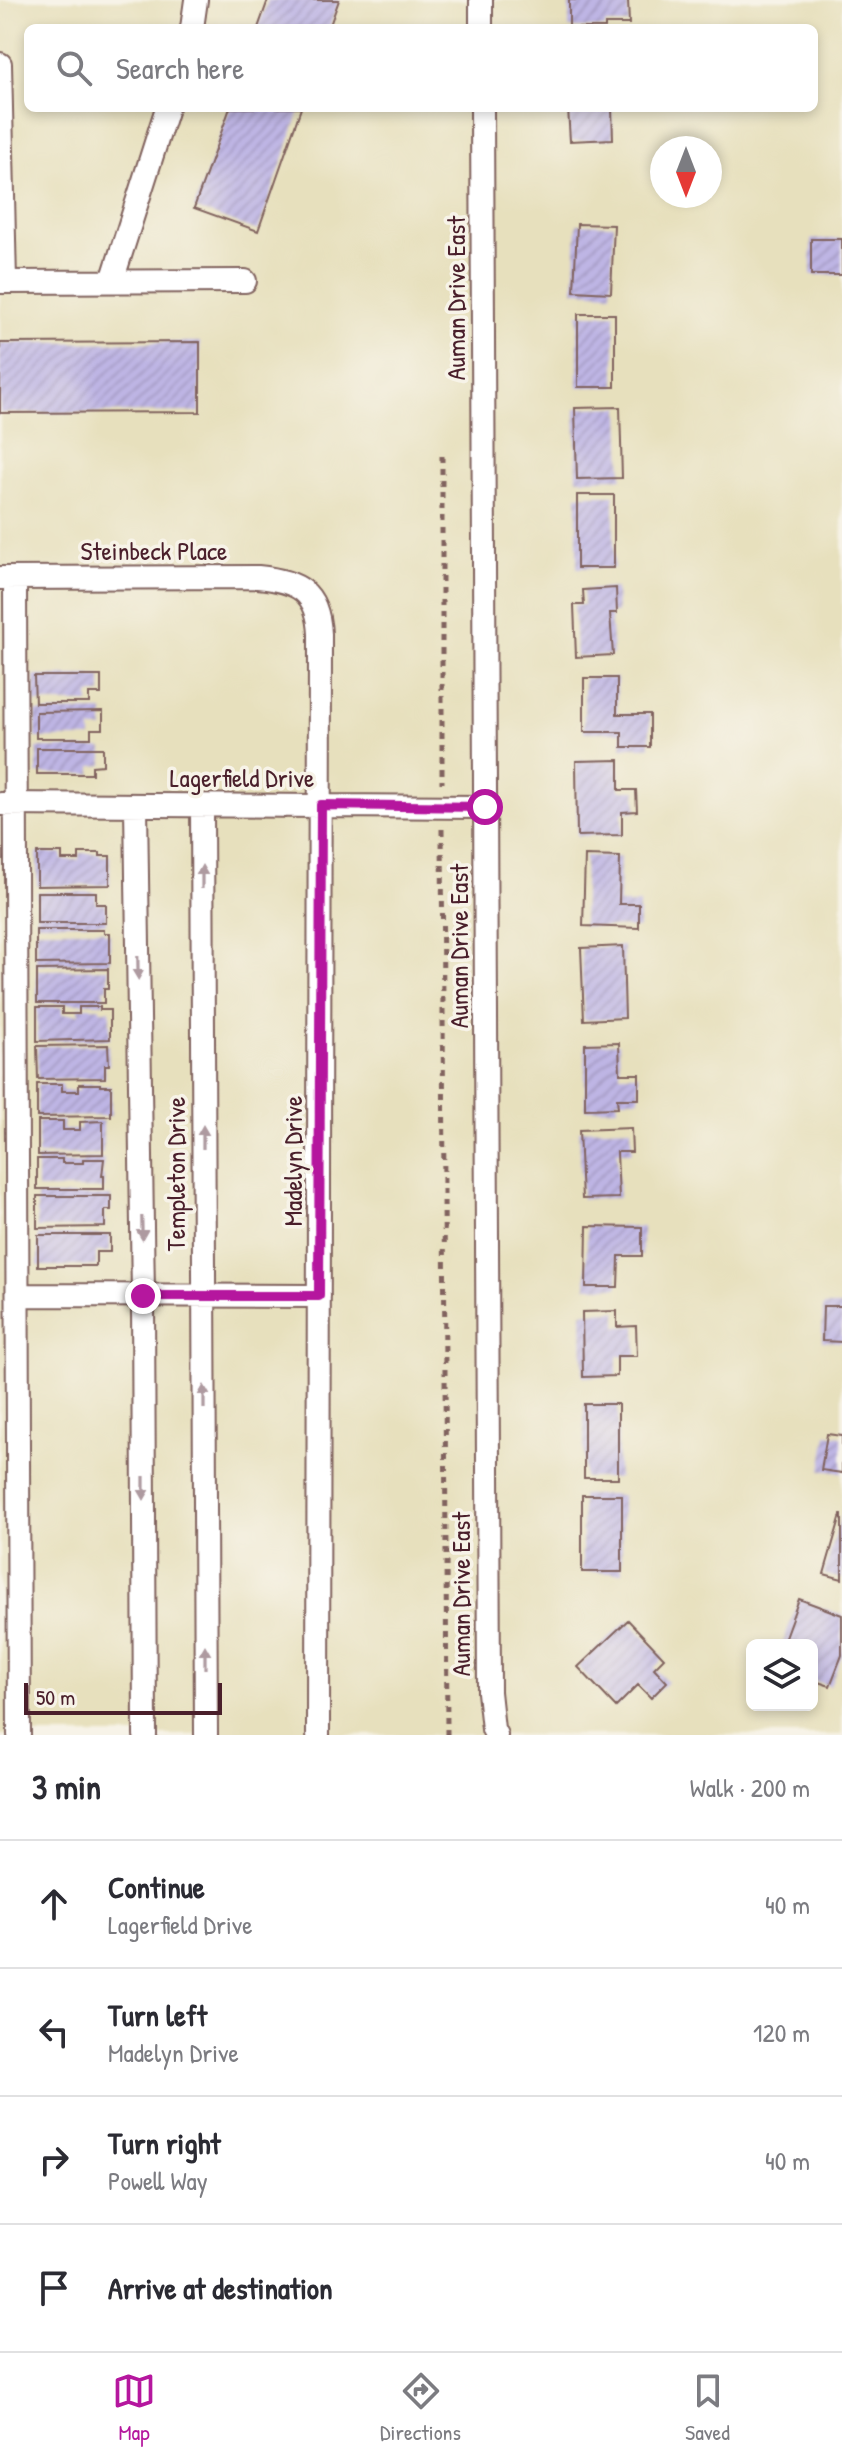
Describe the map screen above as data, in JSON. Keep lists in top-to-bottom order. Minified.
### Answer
{"streets":{"street":["Auman Drive East","Steinbeck Place","Lagerfield Drive","Madelyn Drive","Templeton Drive"]},"crossings":[["Auman Drive East","Lagerfield Drive"],["Steinbeck Place","Madelyn Drive"],["Lagerfield Drive","Madelyn Drive"],["Lagerfield Drive","Templeton Drive"]],"scale_bar":"50 m","north":"bottom","page":{"search":"Search here","scale":"50 m","heading":["3 min","Walk · 200 m"],"list":[["Continue","Lagerfield Drive","40 m"],["Turn left","Madelyn Drive","120 m"],["Turn right","Powell Way","40 m"],"Arrive at destination"],"nav":["Map","Directions","Saved"]}}
